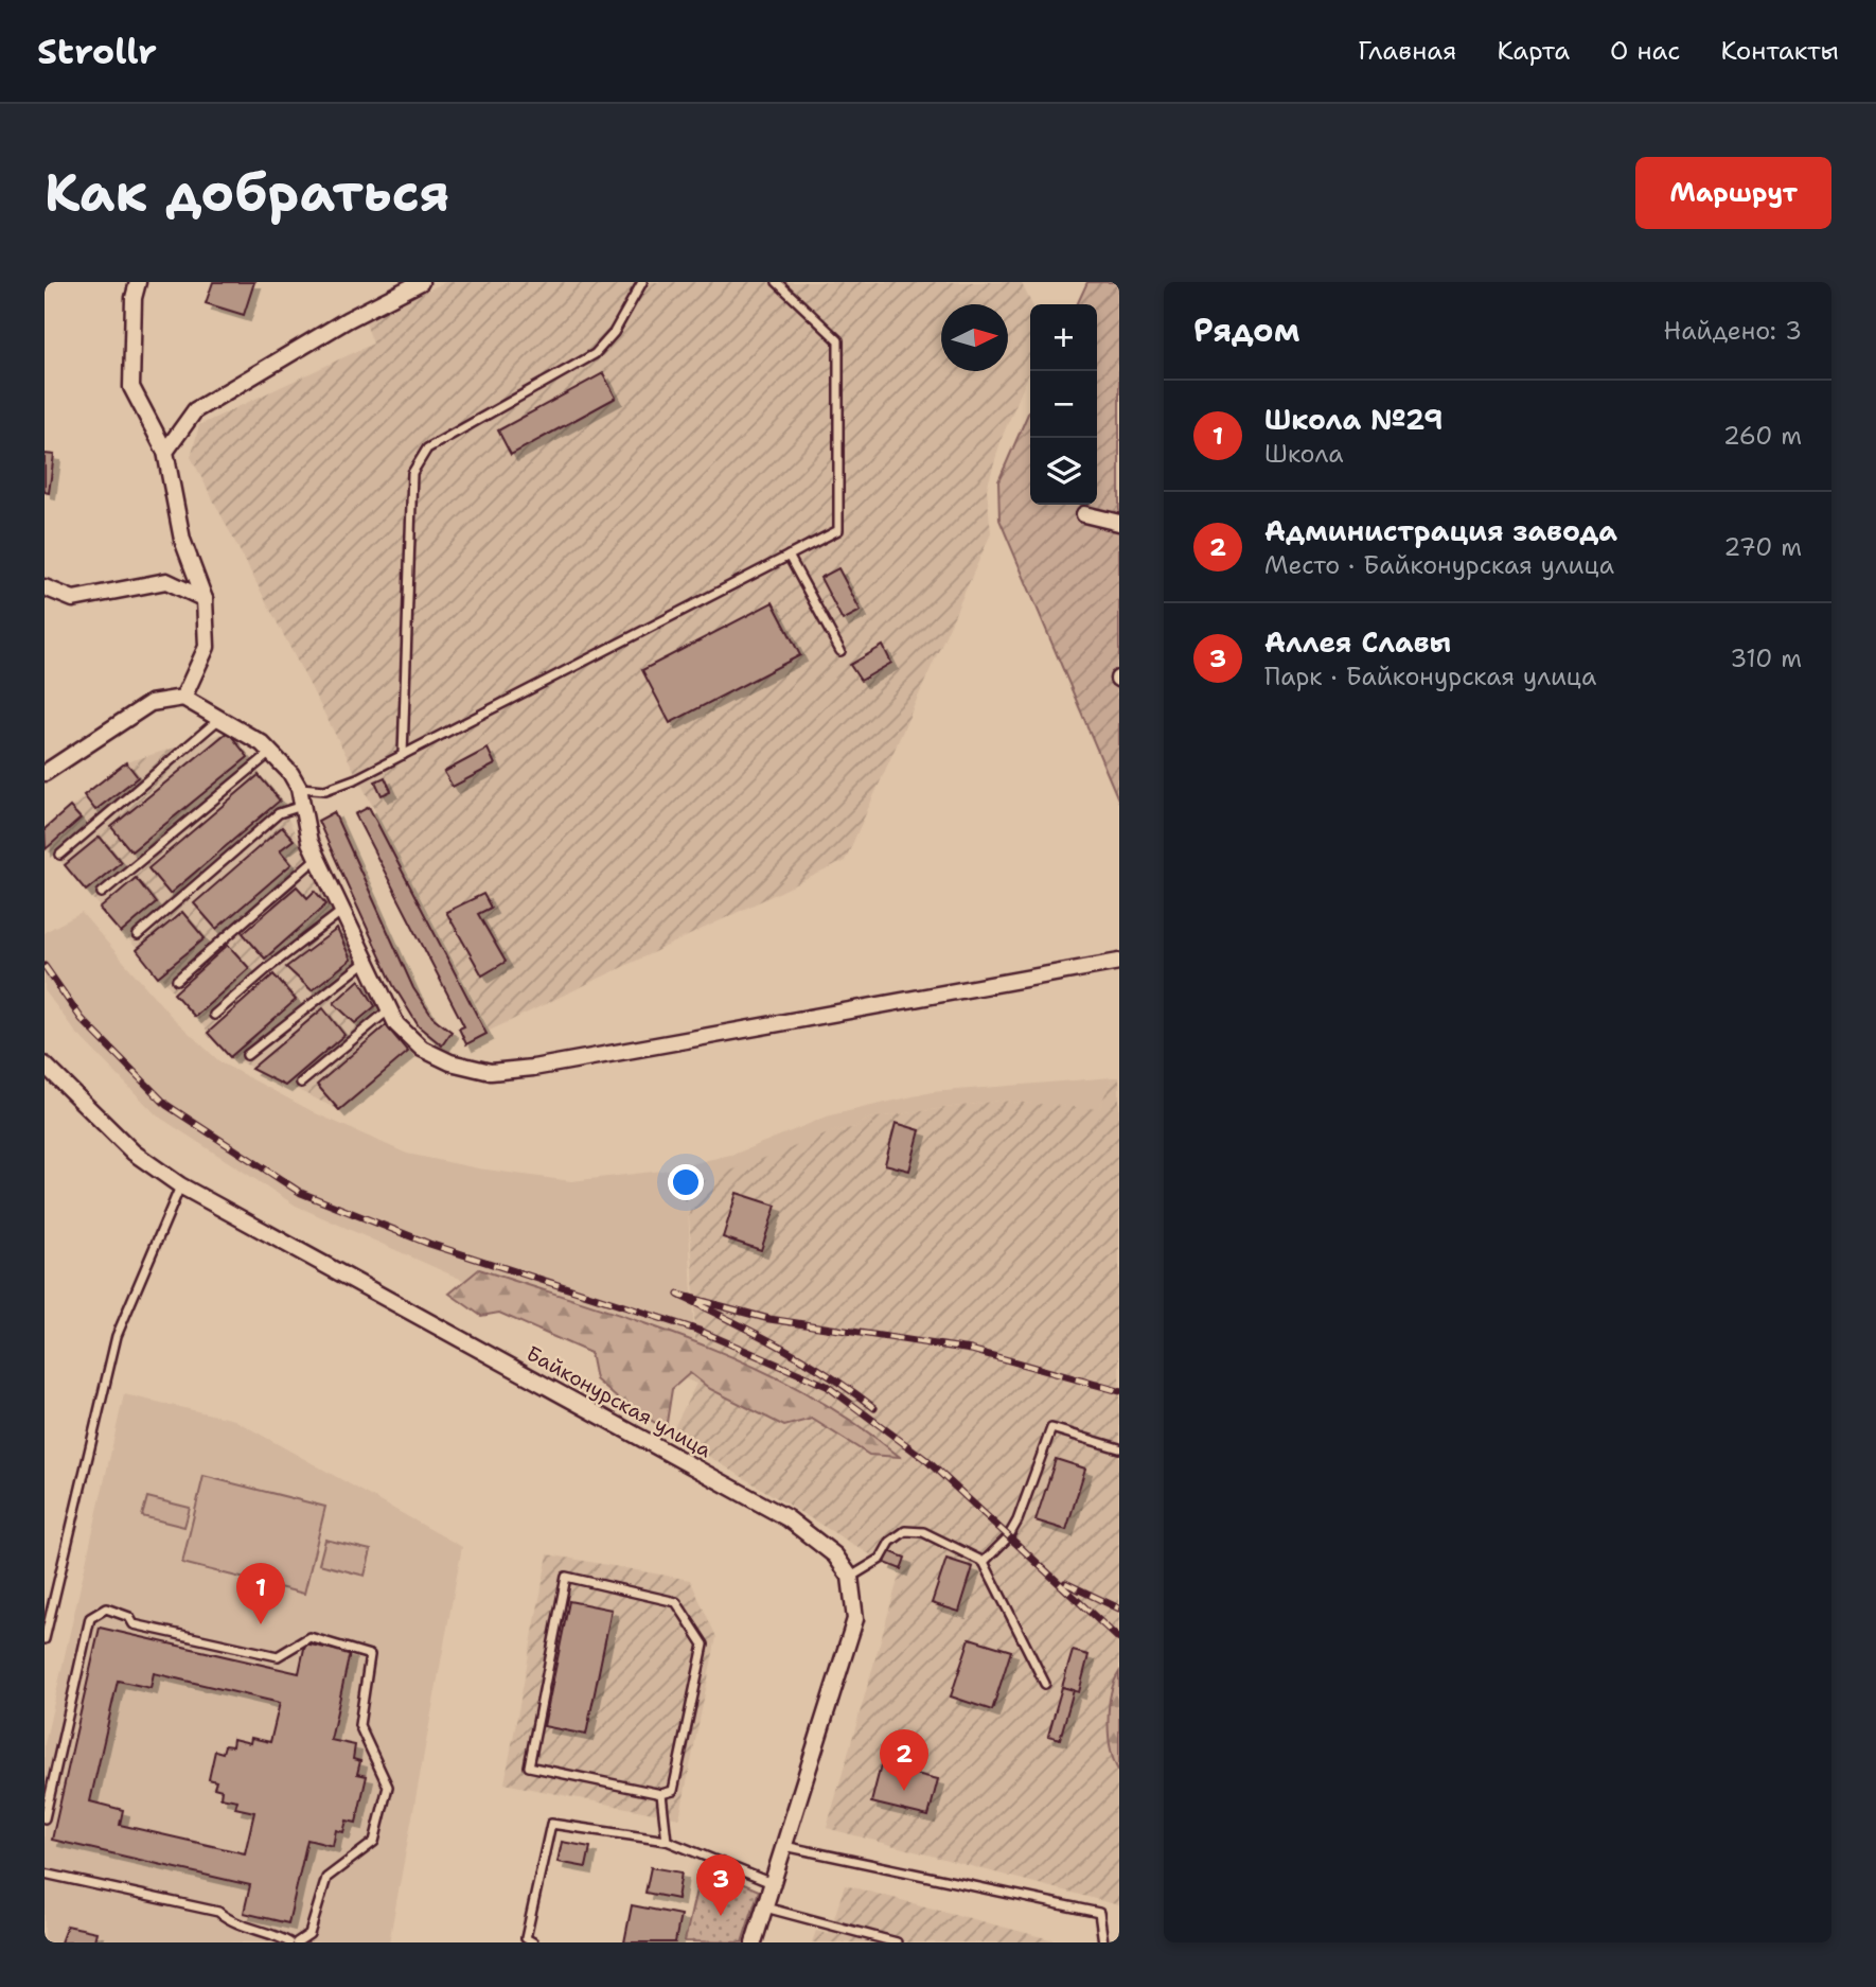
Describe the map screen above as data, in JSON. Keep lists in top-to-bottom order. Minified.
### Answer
{"streets":{"street":["Байконурская улица"]},"north":"right","page":{"header":"Strollr","nav":["Главная","Карта","О нас","Контакты"],"buttons":"Маршрут","title":"Как добраться","heading":["Рядом","Найдено: 3"],"map_buttons":["+","−"],"list":[{"mark":"1","name":"Школа №29","note":"Школа","value":"260 m"},{"mark":"2","name":"Администрация завода","note":"Место · Байконурская улица","value":"270 m"},{"mark":"3","name":"Аллея Славы","note":"Парк · Байконурская улица","value":"310 m"}],"pins":["1","2","3"]}}
